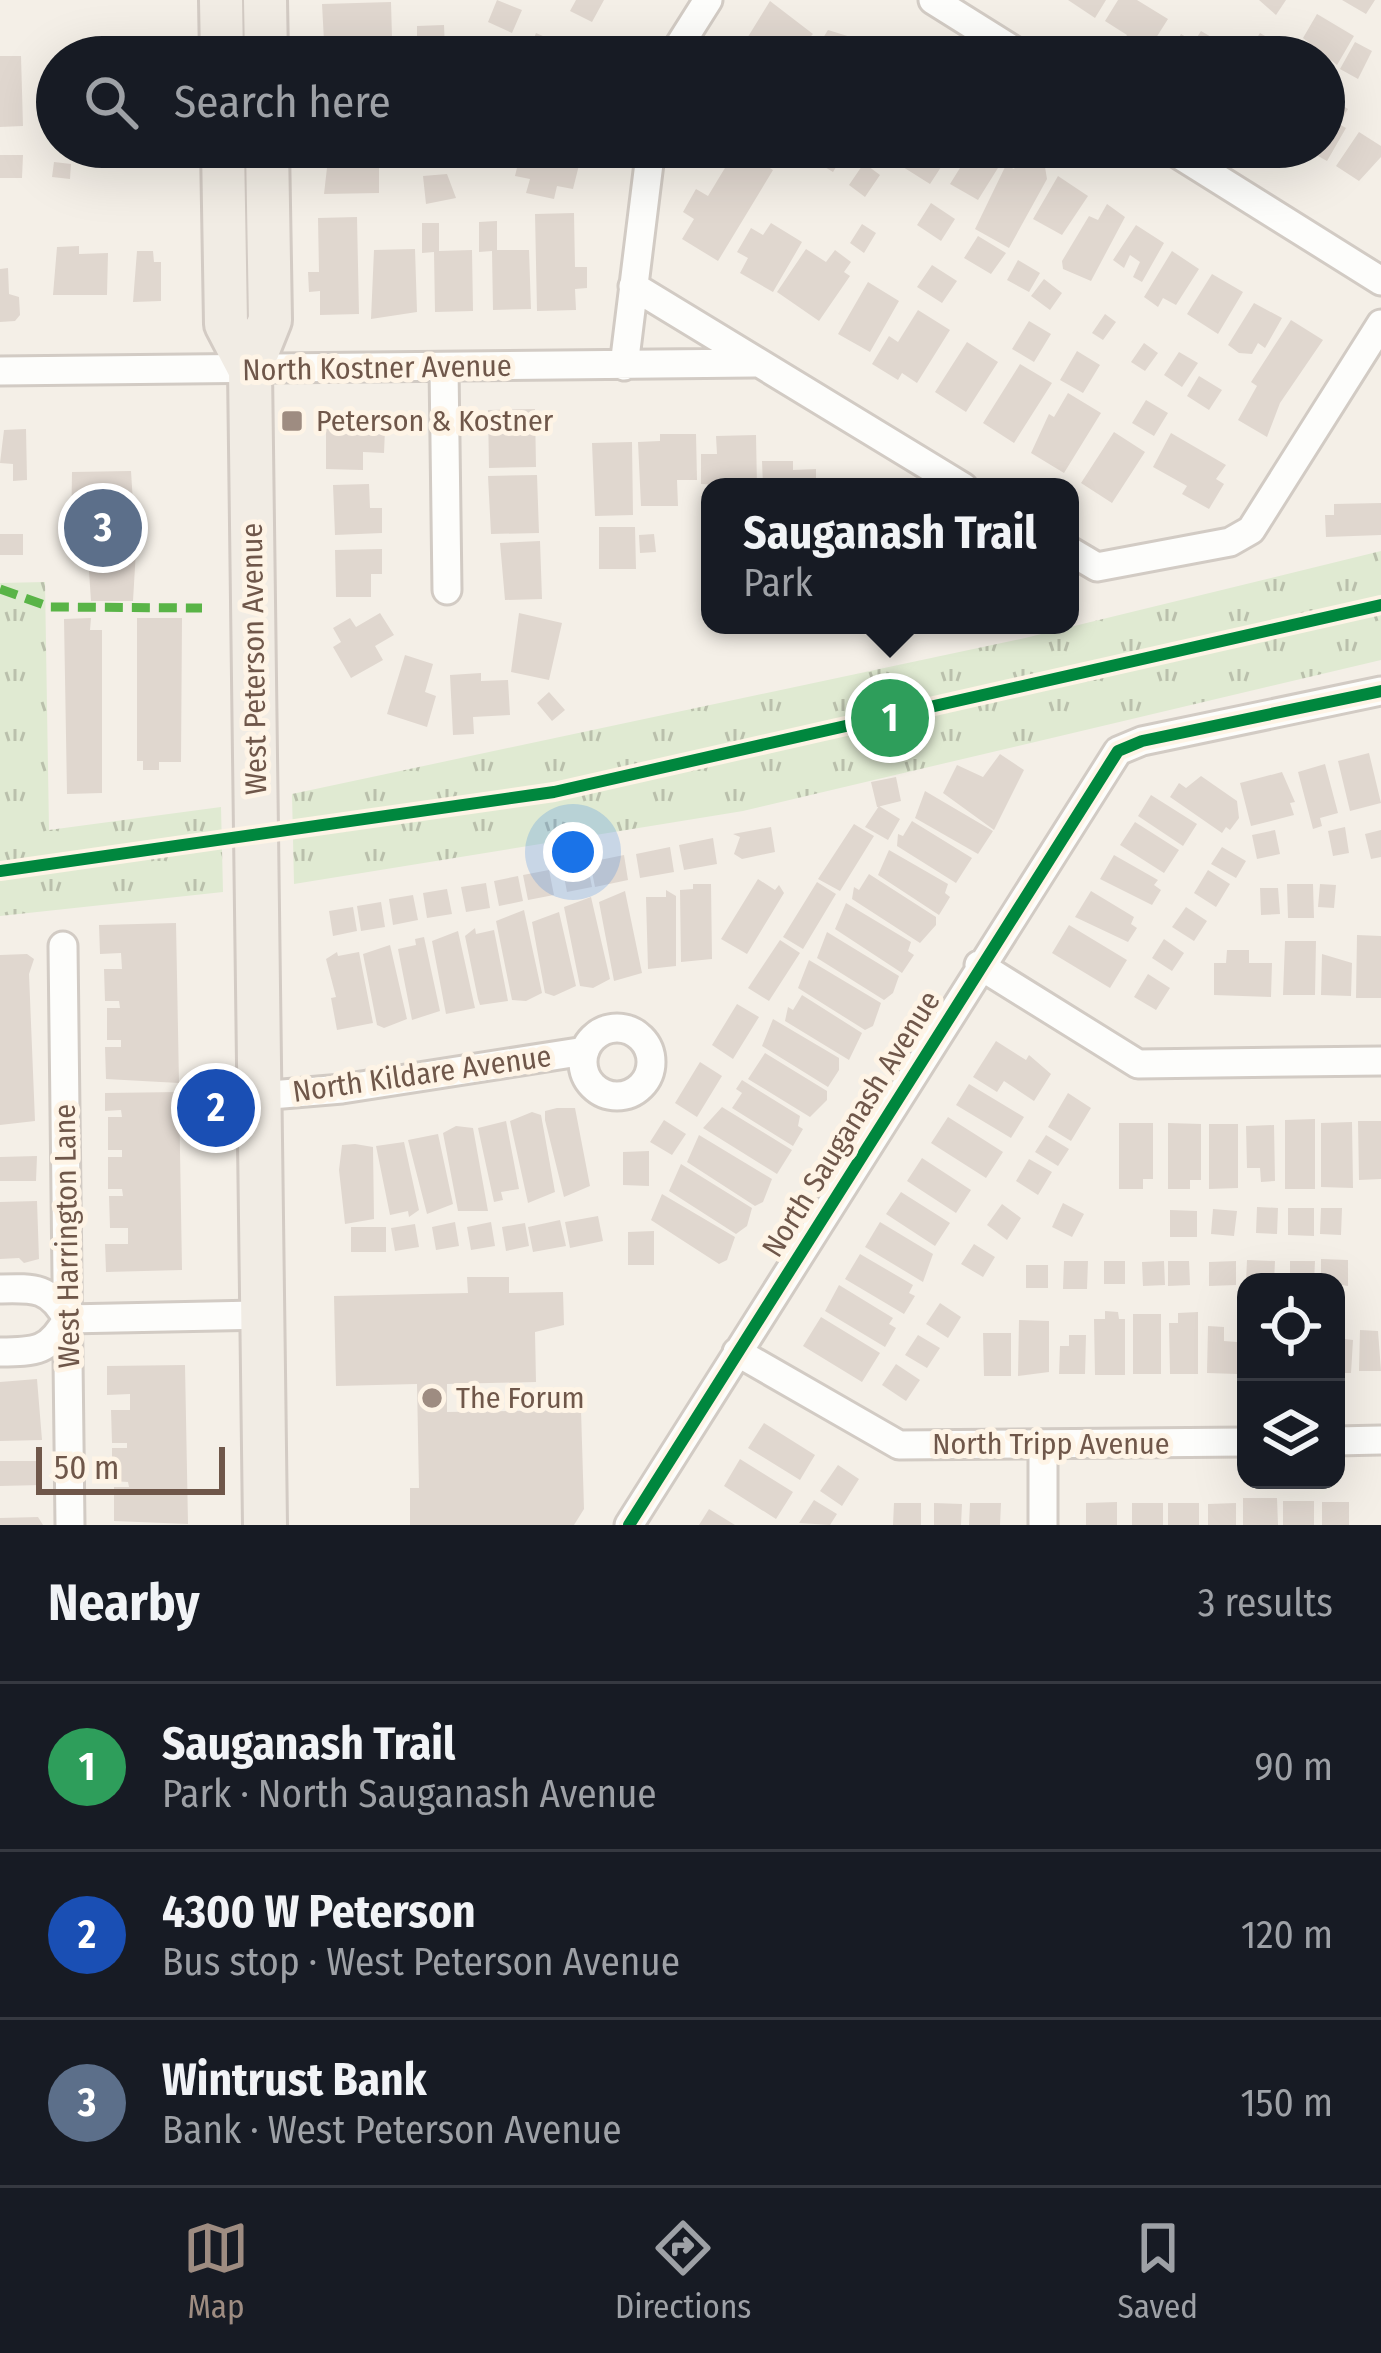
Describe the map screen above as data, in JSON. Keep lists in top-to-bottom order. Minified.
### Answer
{"streets":{"main road":["West Peterson Avenue"],"street":["North Kostner Avenue","North Kildare Avenue","North Sauganash Avenue","West Harrington Lane","North Tripp Avenue"]},"crossings":[["North Kostner Avenue","West Peterson Avenue"],["West Peterson Avenue","North Kildare Avenue"],["North Sauganash Avenue","North Tripp Avenue"]],"places":{"transit":["Peterson & Kostner"],"other":["The Forum"]},"scale_bar":"50 m","page":{"search":"Search here","popup":["Sauganash Trail","Park"],"pins":["3","1","2"],"scale":"50 m","heading":["Nearby","3 results"],"list":[{"mark":"1","name":"Sauganash Trail","note":"Park · North Sauganash Avenue","value":"90 m"},{"mark":"2","name":"4300 W Peterson","note":"Bus stop · West Peterson Avenue","value":"120 m"},{"mark":"3","name":"Wintrust Bank","note":"Bank · West Peterson Avenue","value":"150 m"}],"nav":["Map","Directions","Saved"]}}
